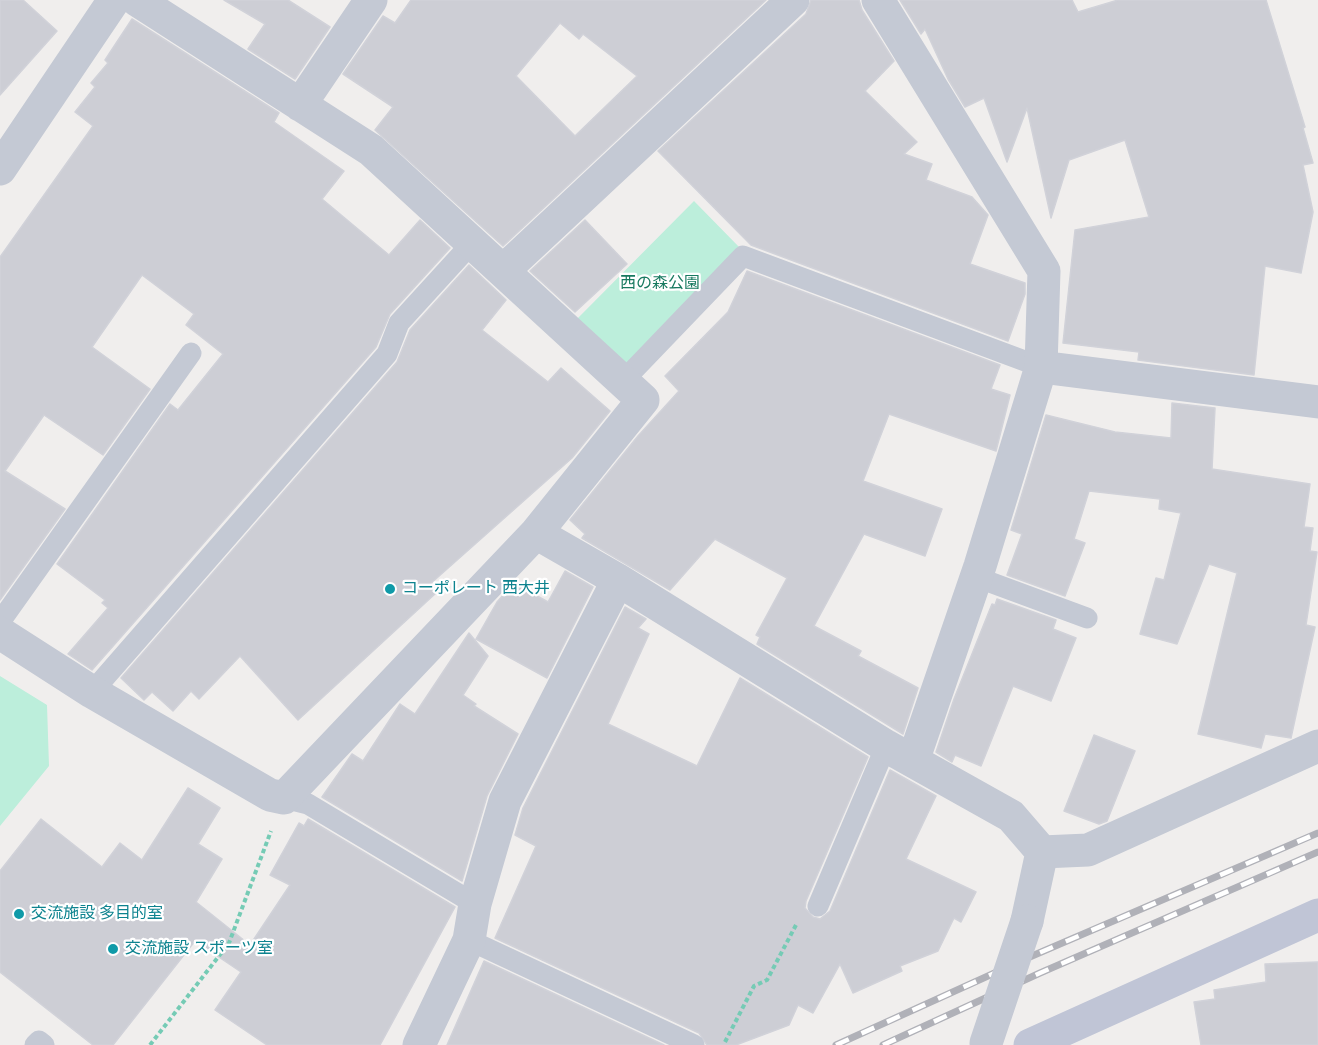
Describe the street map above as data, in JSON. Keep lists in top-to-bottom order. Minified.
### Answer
{"parks":["西の森公園"],"places":["コーポレート 西大井","交流施設 多目的室","交流施設 スポーツ室"]}
